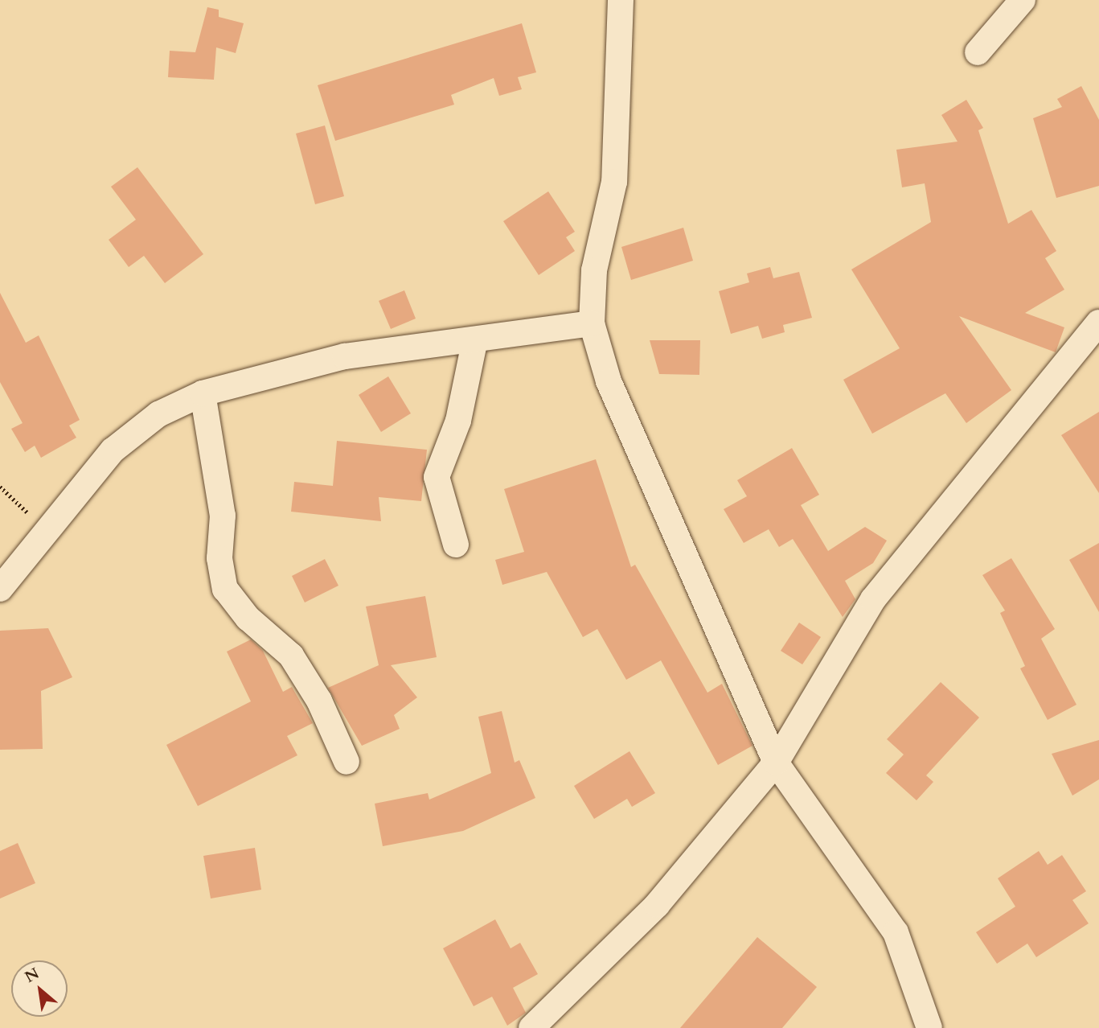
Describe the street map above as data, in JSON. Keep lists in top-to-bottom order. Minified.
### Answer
{"north":"top left"}
